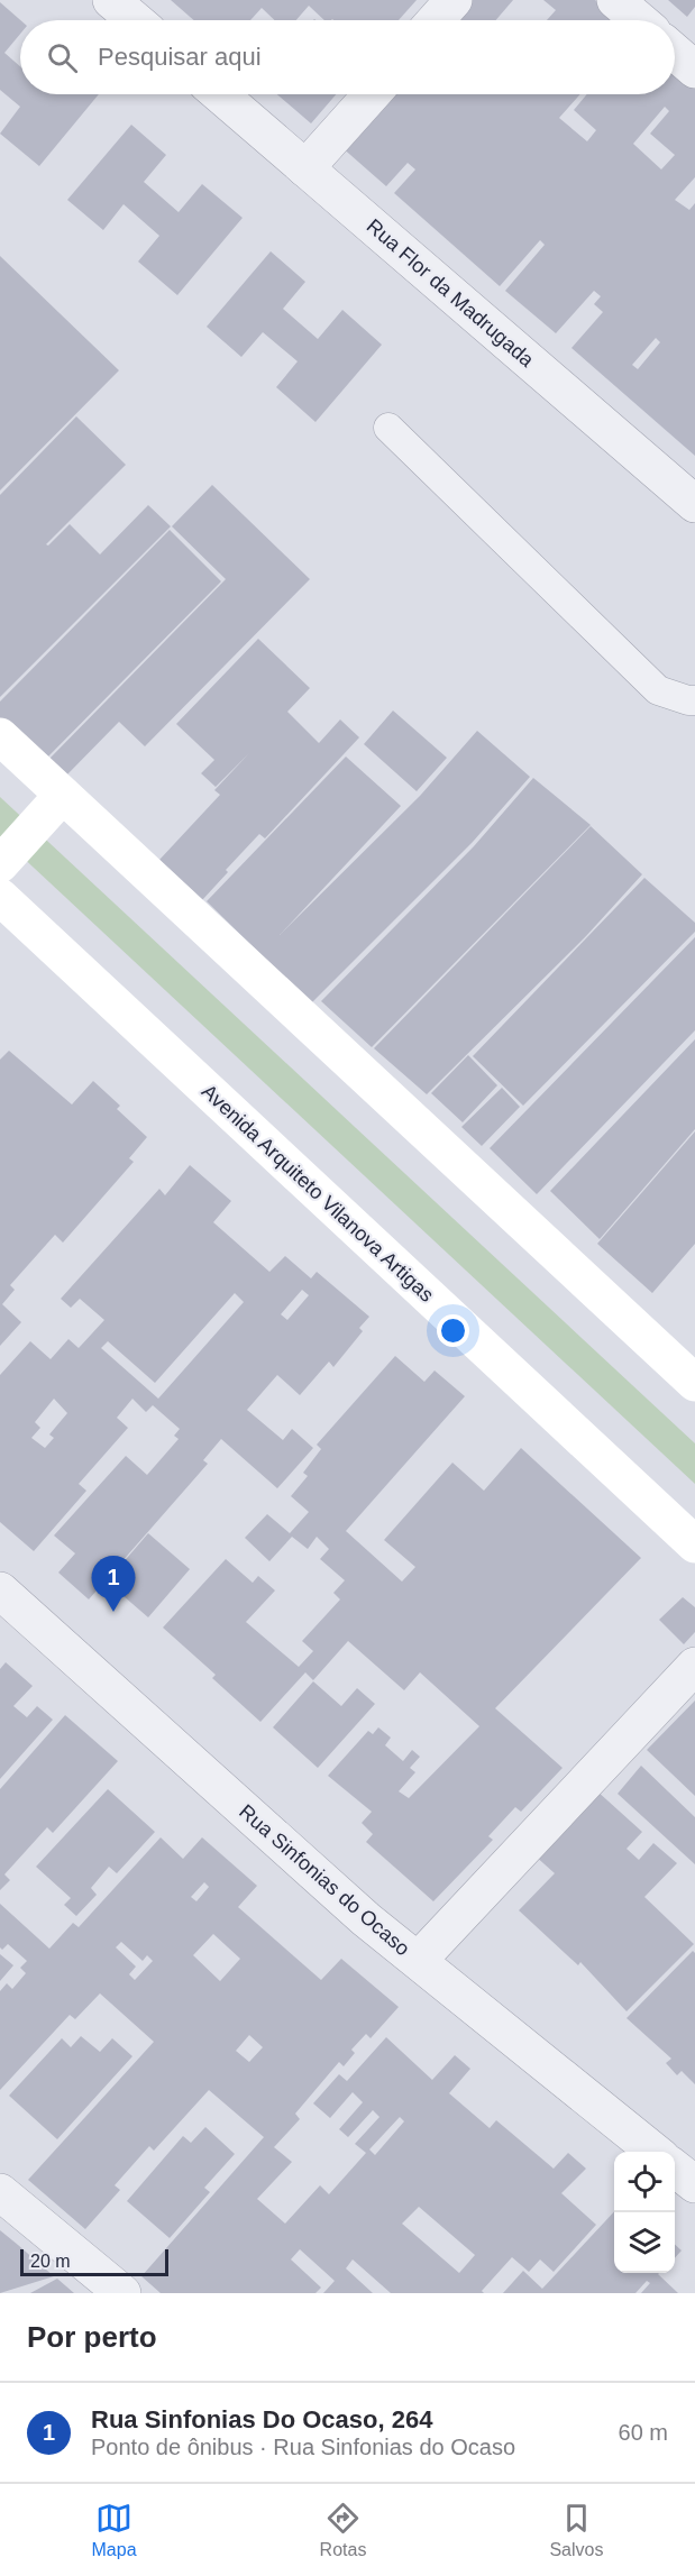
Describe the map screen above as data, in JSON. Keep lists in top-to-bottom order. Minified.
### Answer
{"streets":{"main road":["Avenida Arquiteto Vilanova Artigas"],"street":["Rua Flor da Madrugada","Rua Sinfonias do Ocaso"]},"scale_bar":"20 m","page":{"search":"Pesquisar aqui","pins":"1","scale":"20 m","heading":"Por perto","list":[{"mark":"1","name":"Rua Sinfonias Do Ocaso, 264","note":"Ponto de ônibus · Rua Sinfonias do Ocaso","value":"60 m"}],"nav":["Mapa","Rotas","Salvos"]}}
